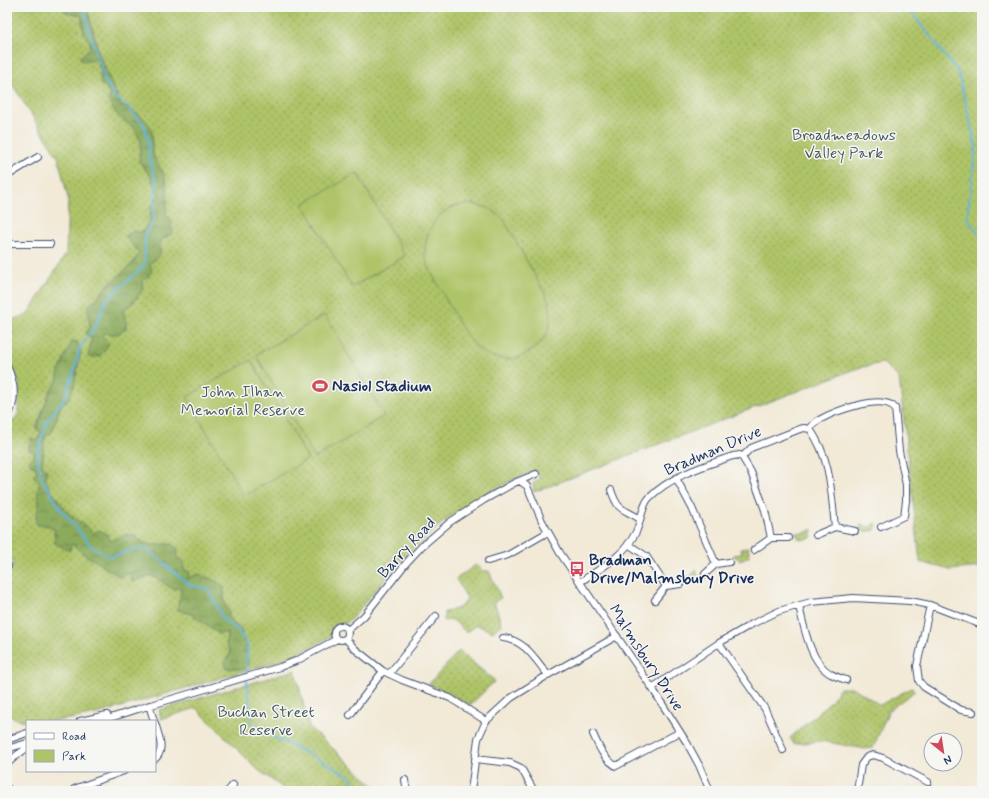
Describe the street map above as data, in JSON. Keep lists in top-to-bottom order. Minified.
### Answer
{"streets":{"street":["Bradman Drive","Barry Road","Malmsbury Drive"]},"crossings":[["Bradman Drive","Malmsbury Drive"],["Barry Road","Malmsbury Drive"]],"parks":["Broadmeadows Valley Park","John Ilhan Memorial Reserve","Buchan Street Reserve"],"places":{"sports":["Nasiol Stadium"],"bus stop":["Bradman Drive/Malmsbury Drive"]},"legend":["Road","Park"],"north":"bottom right"}
